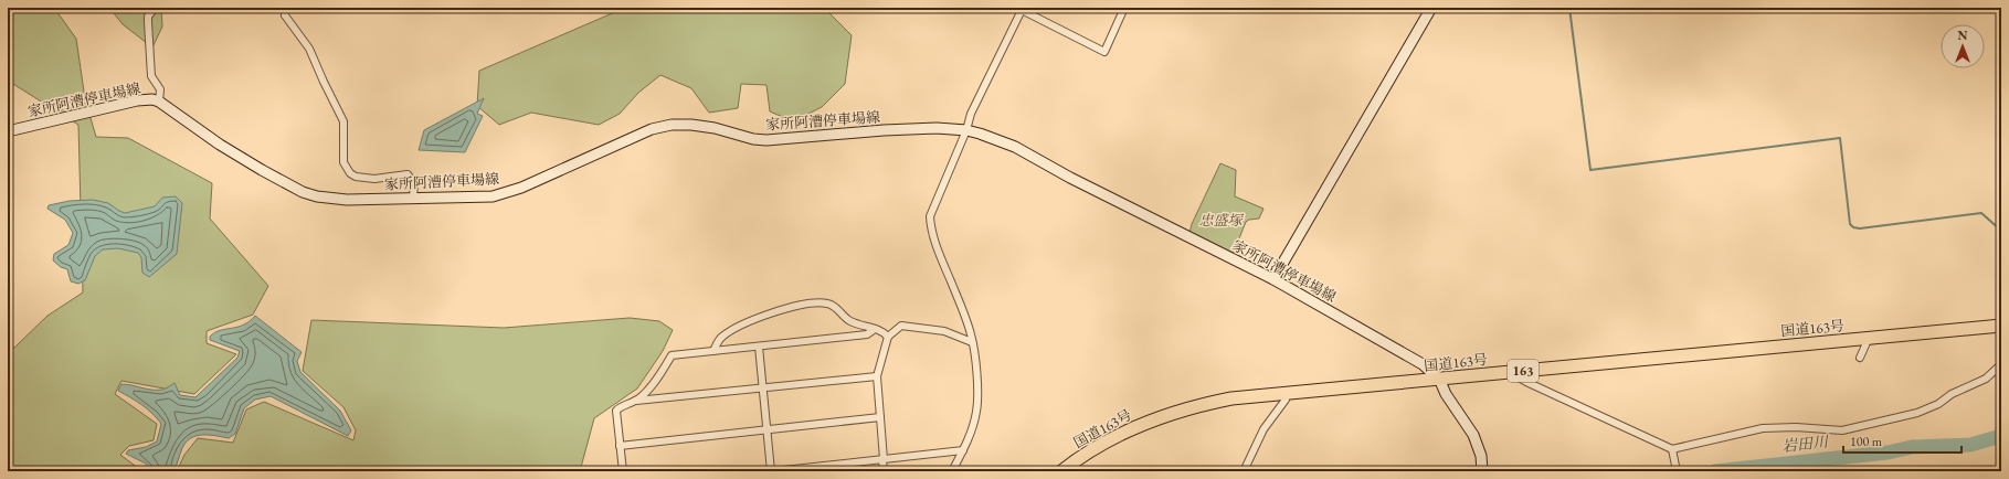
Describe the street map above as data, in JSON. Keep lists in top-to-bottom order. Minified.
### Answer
{"streets":{"highway":["国道163号","163"],"main road":["家所阿漕停車場線"]},"crossings":[["家所阿漕停車場線","国道163号"]],"water":["岩田川"],"parks":["忠盛塚"],"scale_bar":"100 m","north":"top"}
